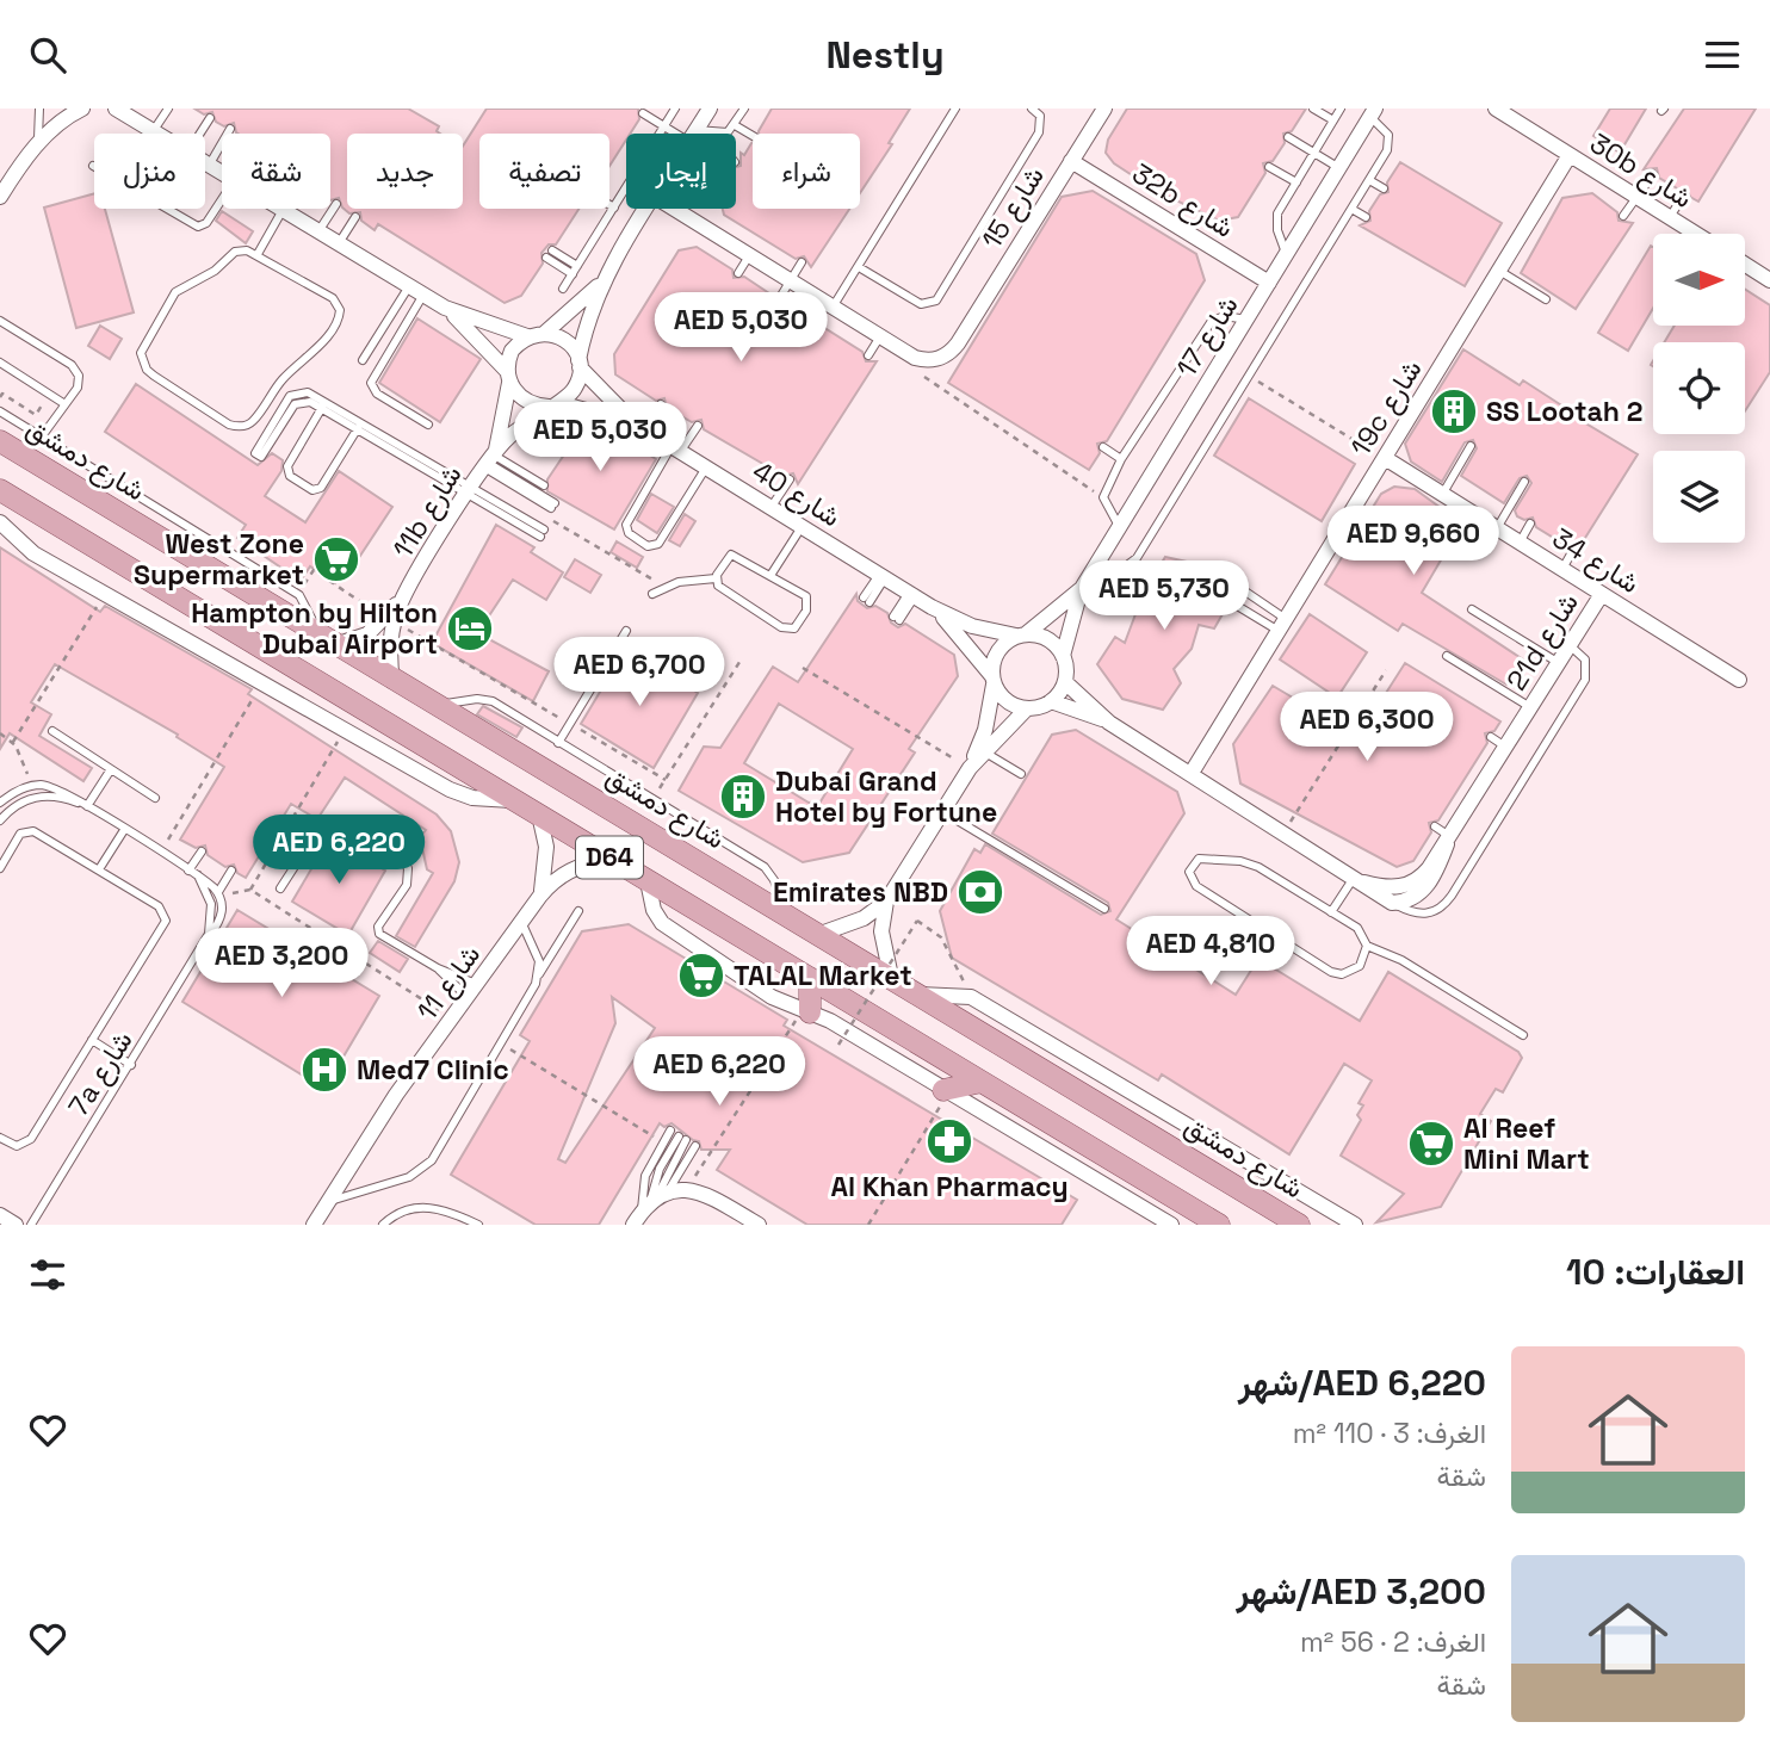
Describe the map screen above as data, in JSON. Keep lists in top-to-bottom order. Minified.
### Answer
{"streets":{"main road":["شارع دمشق","D64"],"street":["30b شارع","32b شارع","شارع 15","شارع 17","19c شارع","شارع 40","11b شارع","شارع 34","21d شارع","شارع 11"],"lane":["7a شارع"]},"crossings":[["30b شارع","19c شارع"],["32b شارع","شارع 15"],["32b شارع","شارع 17"],["شارع 17","شارع 40"],["19c شارع","شارع 34"],["شارع دمشق","11b شارع"],["شارع 40","11b شارع"],["شارع 34","21d شارع"],["D64","شارع 11"]],"places":{"building":["SS Lootah 2","Dubai Grand Hotel by Fortune"],"supermarket":["West Zone Supermarket","TALAL Market","Al Reef Mini Mart"],"hotel":["Hampton by Hilton Dubai Airport"],"bank":["Emirates NBD"],"hospital":["Med7 Clinic"],"pharmacy":["Al Khan Pharmacy"]},"north":"right","page":{"header":"Nestly","chip":["شراء","إيجار","تصفية","جديد","شقة","منزل"],"price":["AED 5,030","AED 5,030","AED 9,660","AED 5,730","AED 6,700","AED 6,300","AED 6,220","AED 4,810","AED 3,200","AED 6,220"],"heading":"العقارات: 10","list":[{"name":"AED 6,220/شهر","note":"الغرف: 3 · 110 m² · شقة"},{"name":"AED 3,200/شهر","note":"الغرف: 2 · 56 m² · شقة"}]}}
